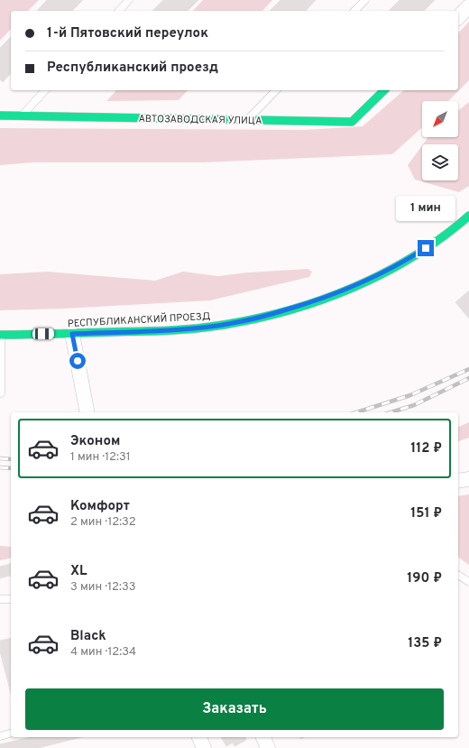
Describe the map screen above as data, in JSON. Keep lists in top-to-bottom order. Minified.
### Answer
{"streets":{"street":["АВТОЗАВОДСКАЯ УЛИЦА","РЕСПУБЛИКАНСКИЙ ПРОЕЗД"]},"north":"bottom left","page":{"banner":["1-й Пятовский переулок","Республиканский проезд"],"bubble":"1 мин","list":[{"name":"Эконом","note":"1 мин · 12:31","value":"112 ₽"},{"name":"Комфорт","note":"2 мин · 12:32","value":"151 ₽"},{"name":"XL","note":"3 мин · 12:33","value":"190 ₽"},{"name":"Black","note":"4 мин · 12:34","value":"135 ₽"}],"buttons":"Заказать"}}
